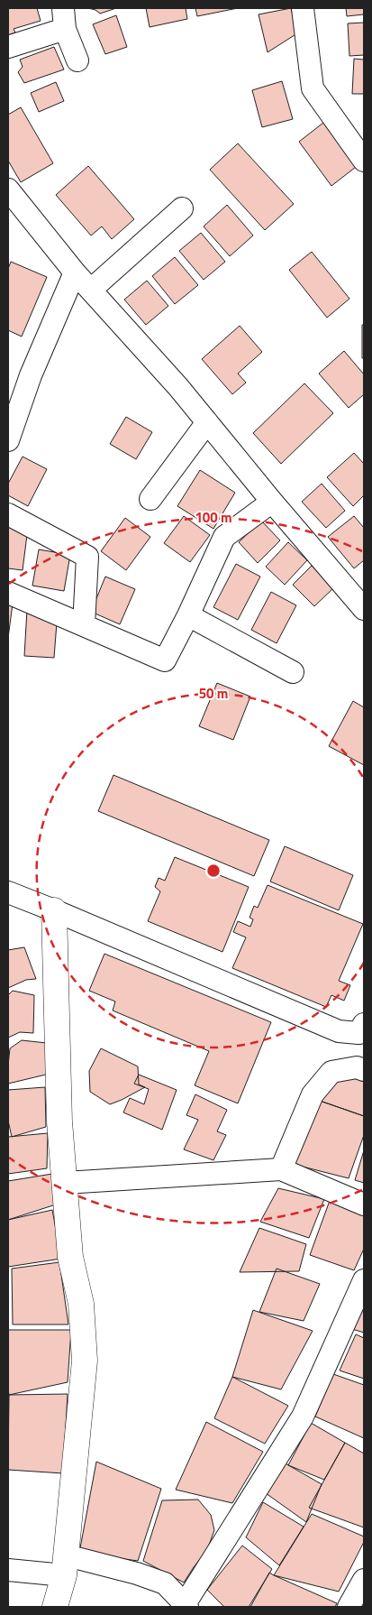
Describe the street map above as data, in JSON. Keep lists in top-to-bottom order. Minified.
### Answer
{"rings":["100 m","50 m"]}
